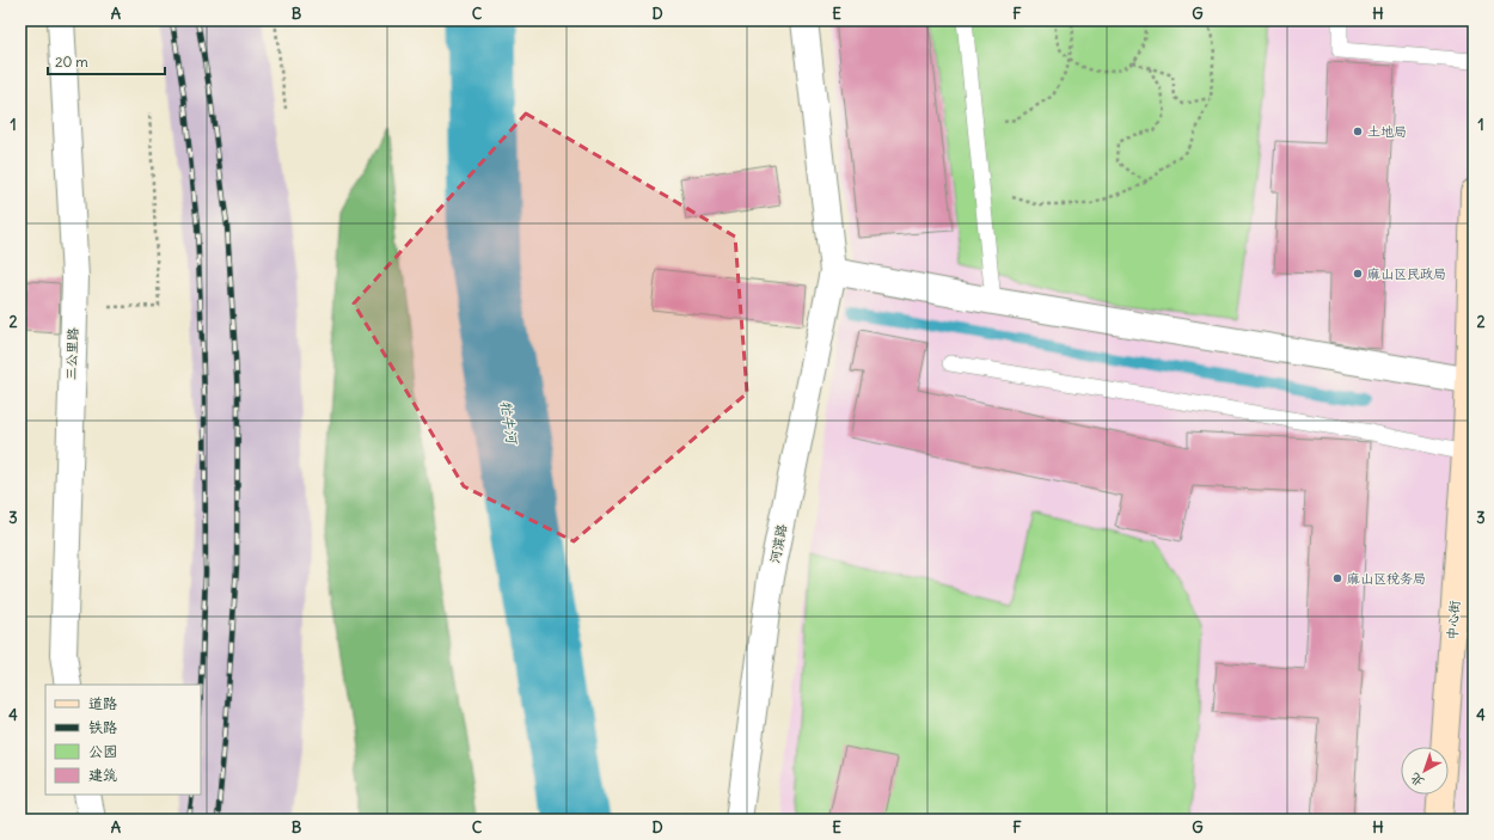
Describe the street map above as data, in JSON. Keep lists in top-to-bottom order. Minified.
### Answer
{"streets":{"main road":["中心街"],"street":["三公里路","河滨路"]},"water":["牤牛河"],"places":["土地局","麻山区民政局","麻山区税务局"],"legend":["道路","铁路","公园","建筑"],"scale_bar":"20 m","north":"bottom left","grid":{"columns":["A","B","C","D","E","F","G","H"],"rows":["1","2","3","4"]}}
